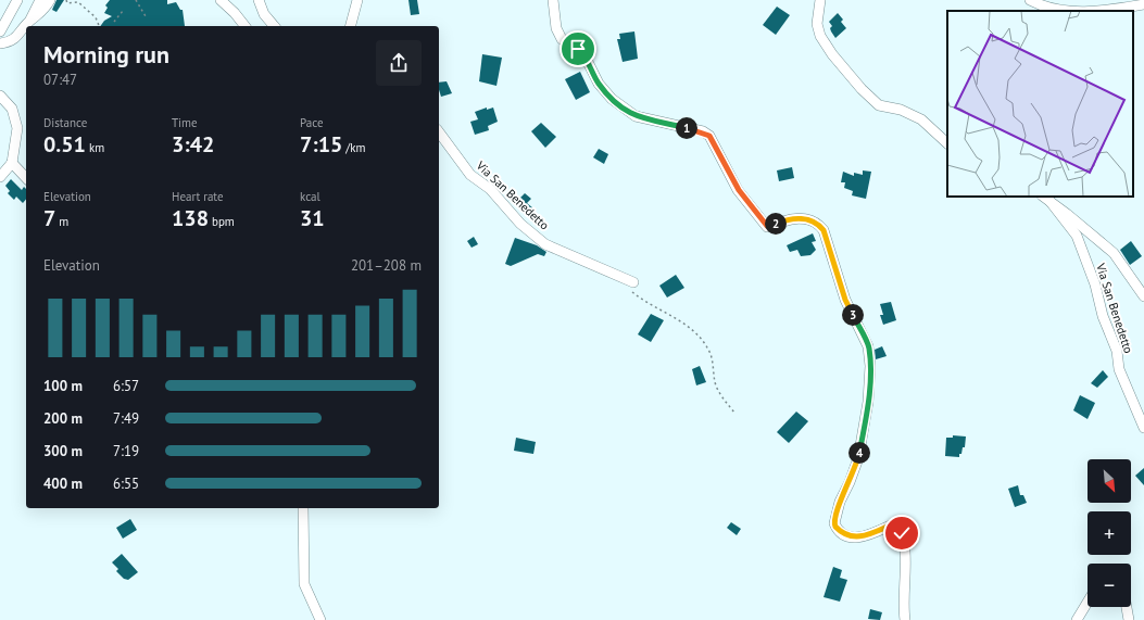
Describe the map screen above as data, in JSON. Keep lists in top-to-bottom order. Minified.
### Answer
{"streets":{"street":["Via San Benedetto"]},"north":"bottom right","page":{"heading":["Morning run","07:47"],"stats":[["Distance","0.51 km"],["Time","3:42"],["Pace","7:15 /km"],["Elevation","7 m"],["Heart rate","138 bpm"],["kcal","31"]],"pins":["1","2","3","4"],"chart":["Elevation","201–208 m"],"list":[{"name":"100 m","note":"6:57"},{"name":"200 m","note":"7:49"},{"name":"300 m","note":"7:19"},{"name":"400 m","note":"6:55"}],"map_buttons":["+","−"]}}
